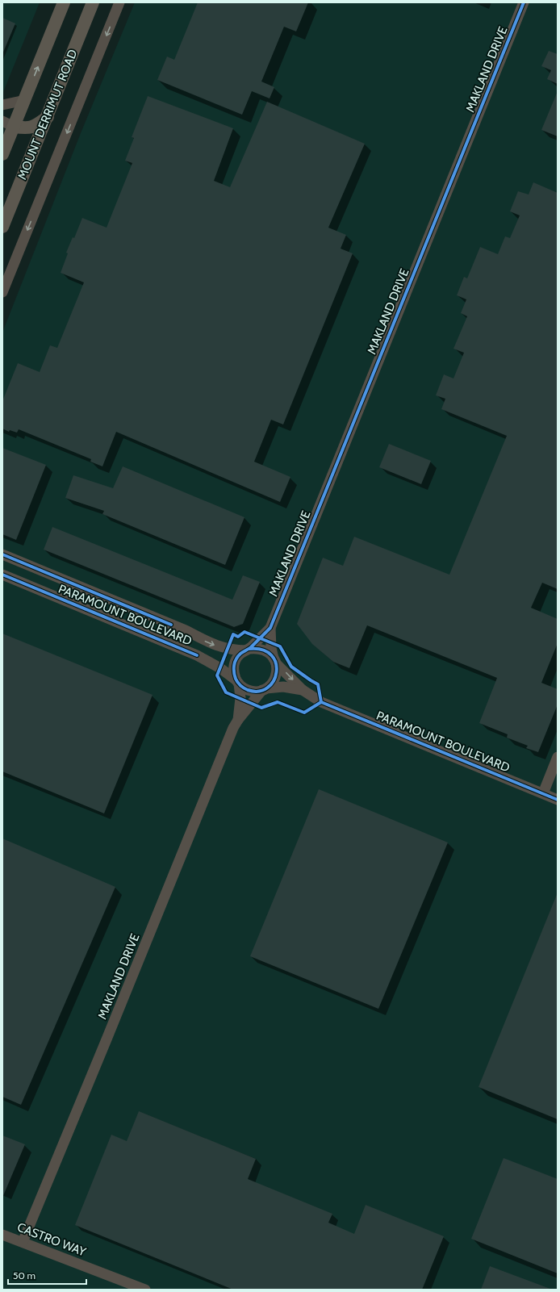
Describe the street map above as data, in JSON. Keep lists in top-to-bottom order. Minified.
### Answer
{"streets":{"main road":["MOUNT DERRIMUT ROAD"],"street":["MAKLAND DRIVE","PARAMOUNT BOULEVARD","CASTRO WAY"]},"crossings":[["MAKLAND DRIVE","PARAMOUNT BOULEVARD"],["MAKLAND DRIVE","CASTRO WAY"]],"scale_bar":"50 m"}
